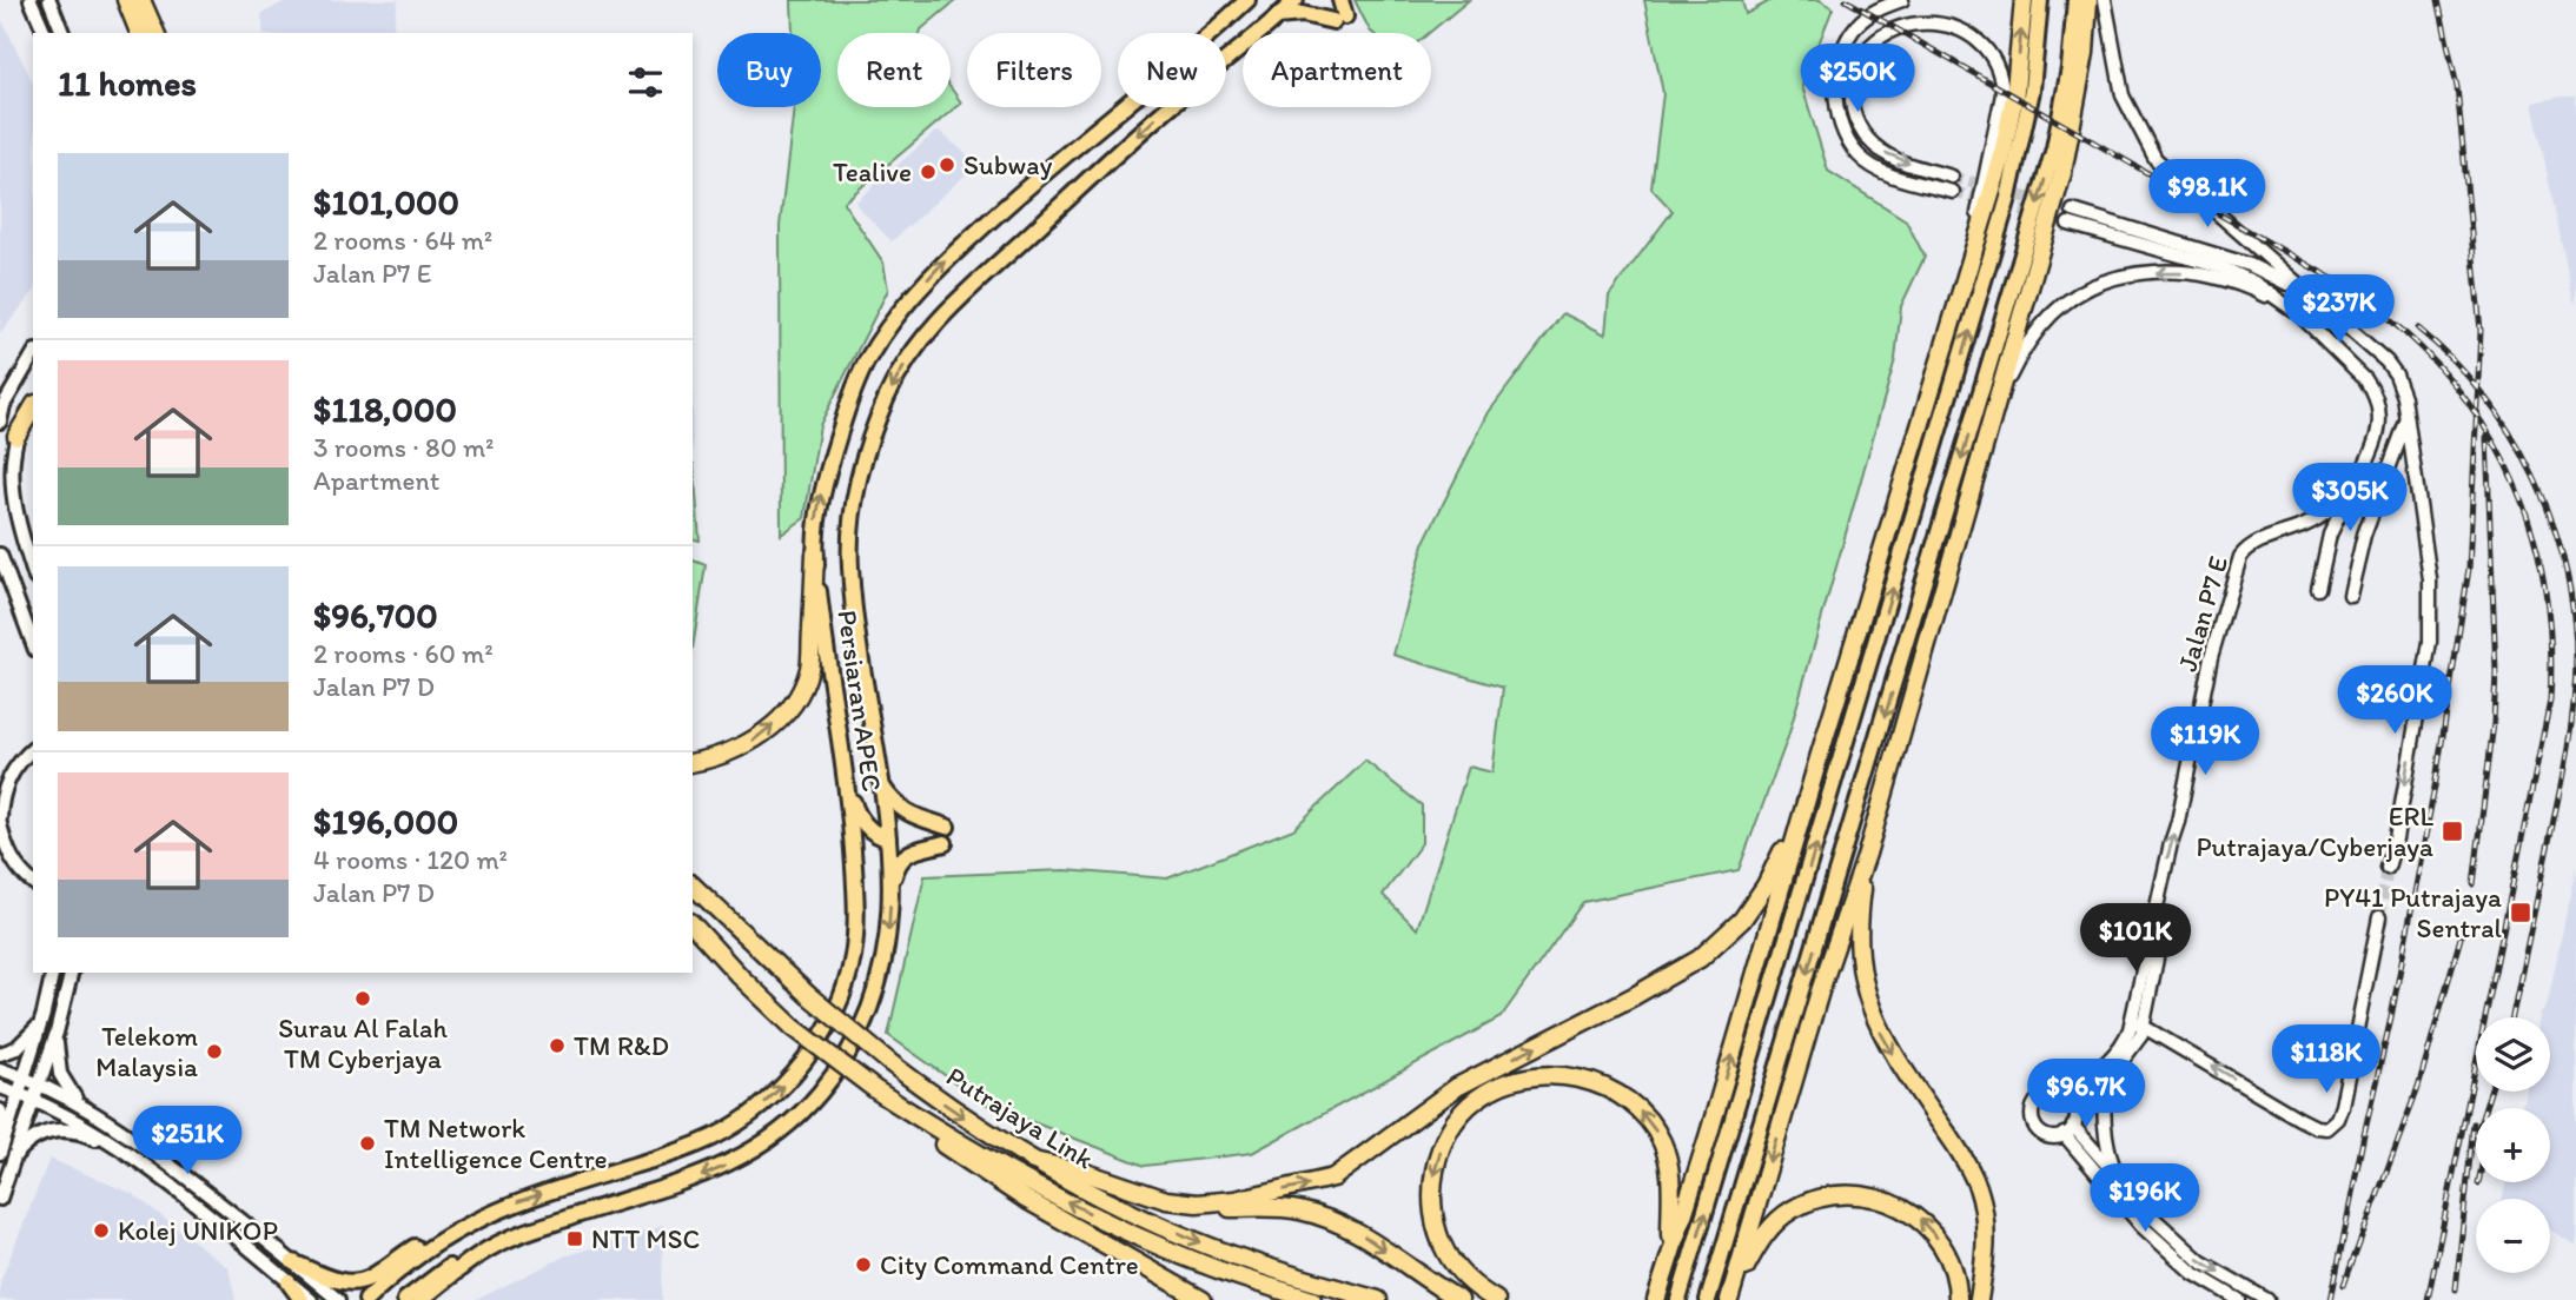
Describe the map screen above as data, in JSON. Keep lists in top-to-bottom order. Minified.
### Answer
{"streets":{"highway":["Putrajaya Link"],"main road":["Persiaran APEC"],"street":["Jalan P7 E"]},"places":{"other":["Subway","Tealive","Surau Al Falah TM Cyberjaya","TM R&D","Telekom Malaysia","TM Network Intelligence Centre","Kolej UNIKOP","City Command Centre"],"transit":["ERL Putrajaya/Cyberjaya","PY41 Putrajaya Sentral","NTT MSC"]},"page":{"chip":["Buy","Rent","Filters","New","Apartment"],"heading":"11 homes","price":["$250K","$98.1K","$237K","$305K","$260K","$119K","$101K","$118K","$96.7K","$251K","$196K"],"list":[{"name":"$101,000","note":"2 rooms · 64 m² · Jalan P7 E"},{"name":"$118,000","note":"3 rooms · 80 m² · Apartment"},{"name":"$96,700","note":"2 rooms · 60 m² · Jalan P7 D"},{"name":"$196,000","note":"4 rooms · 120 m² · Jalan P7 D"}],"map_buttons":["+","−"]}}
